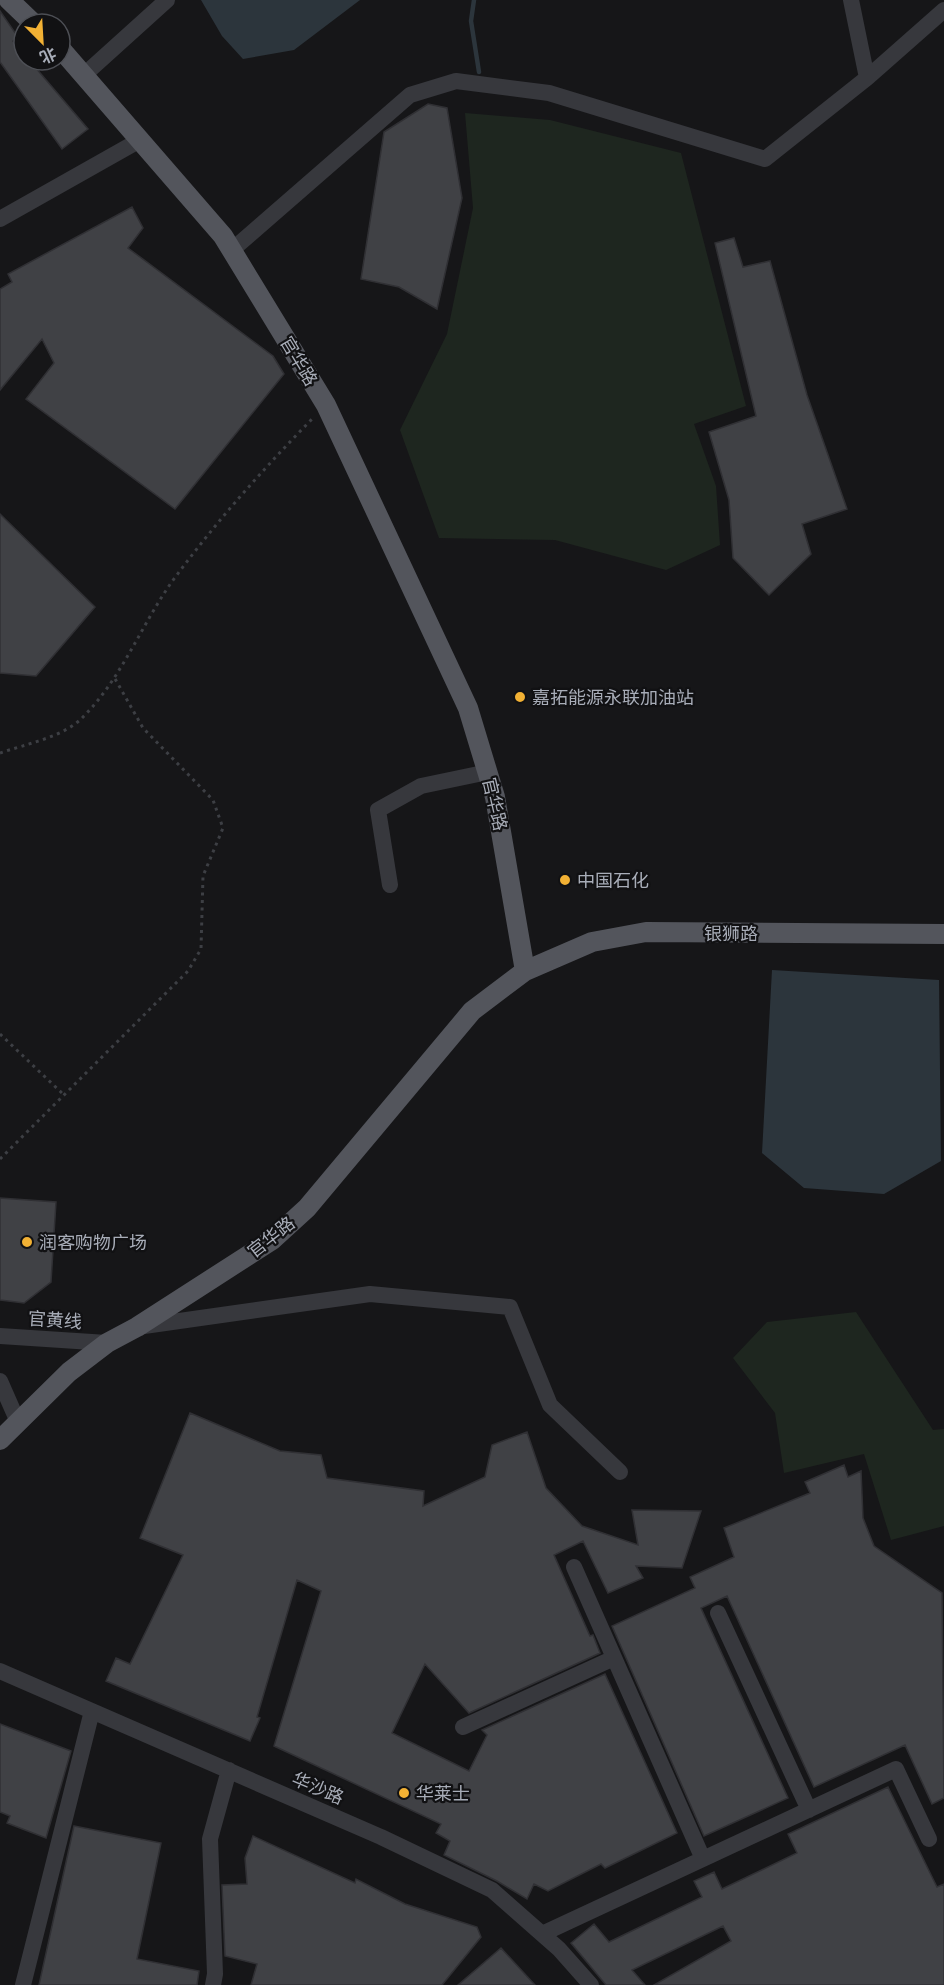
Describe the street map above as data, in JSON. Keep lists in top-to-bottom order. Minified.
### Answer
{"streets":{"main road":["官华路","银狮路"],"street":["官黄线","华沙路"]},"crossings":[["官华路","银狮路"],["官华路","官黄线"]],"places":["嘉拓能源永联加油站","中国石化","润客购物广场","华莱士"],"north":"bottom right"}
